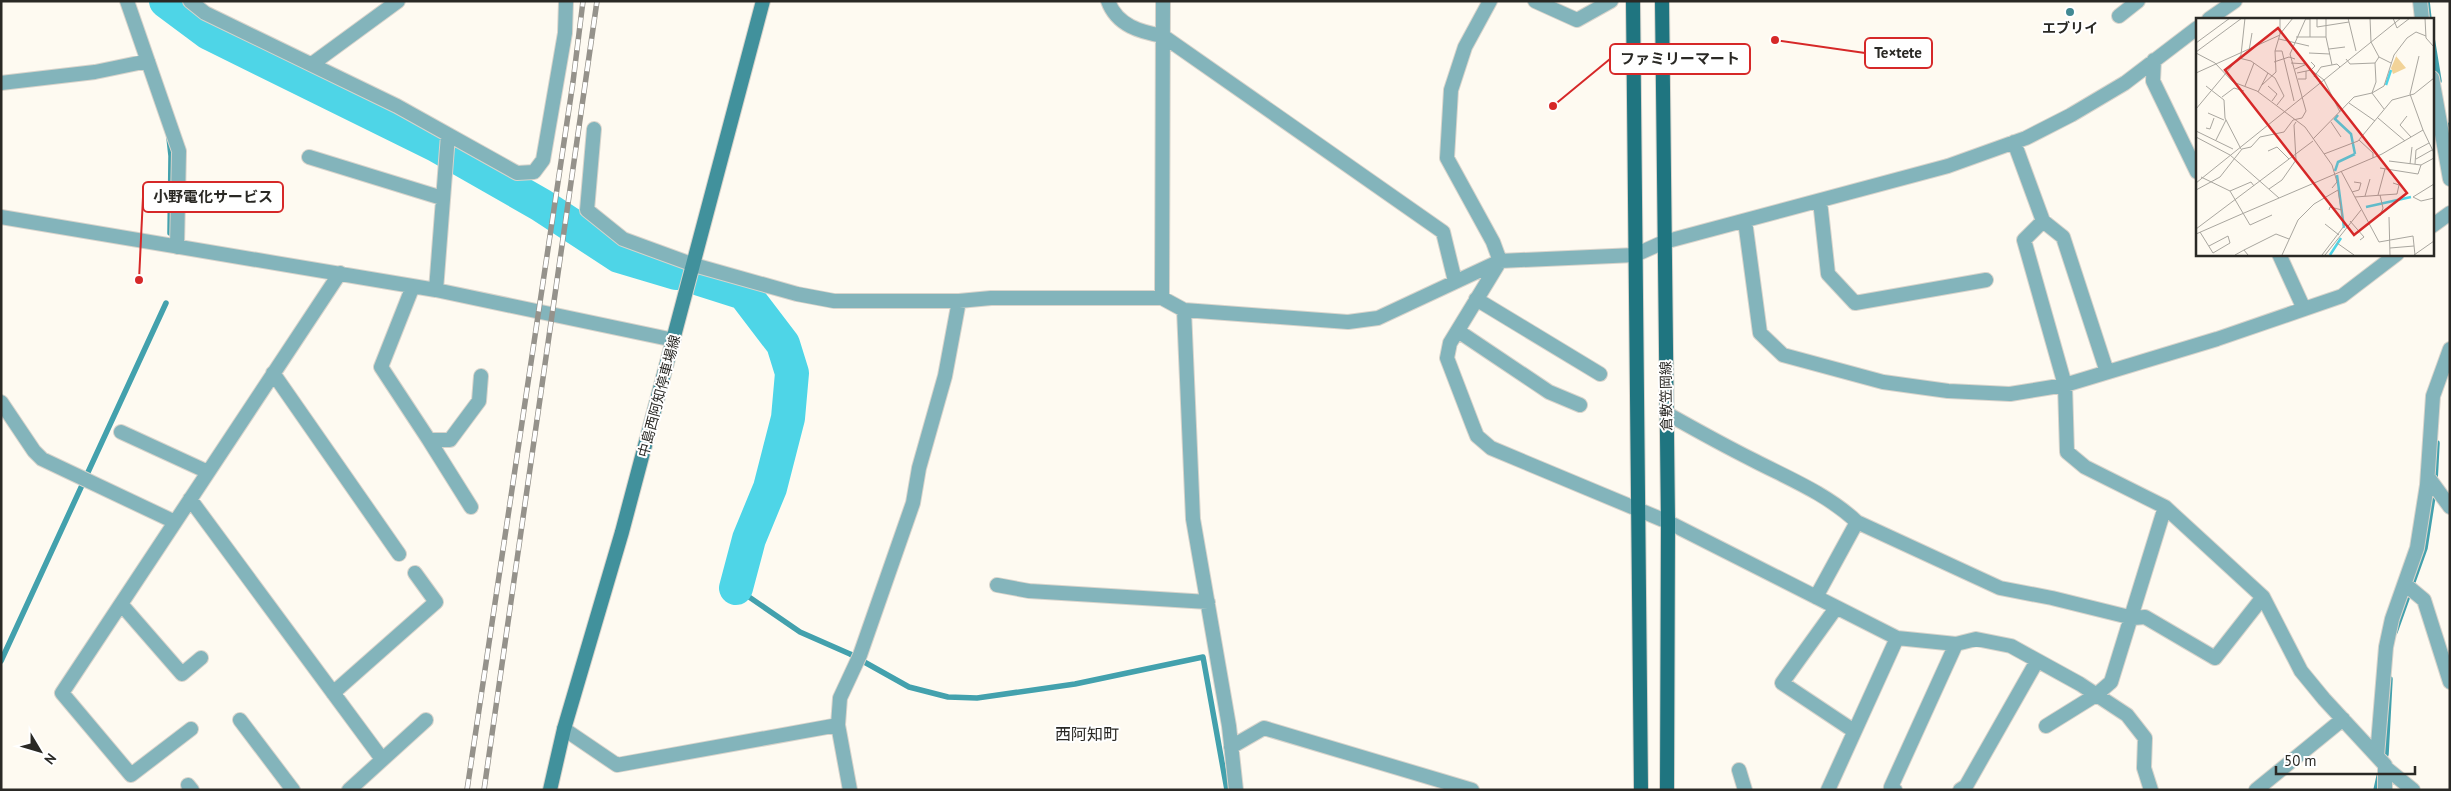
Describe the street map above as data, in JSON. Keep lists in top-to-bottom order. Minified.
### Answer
{"streets":{"main road":["中島西阿知停車場線","倉敷笠岡線"]},"districts":["西阿知町"],"places":["エブリイ","Te×tete","ファミリーマート","小野電化サービス"],"scale_bar":"50 m","north":"bottom right"}
